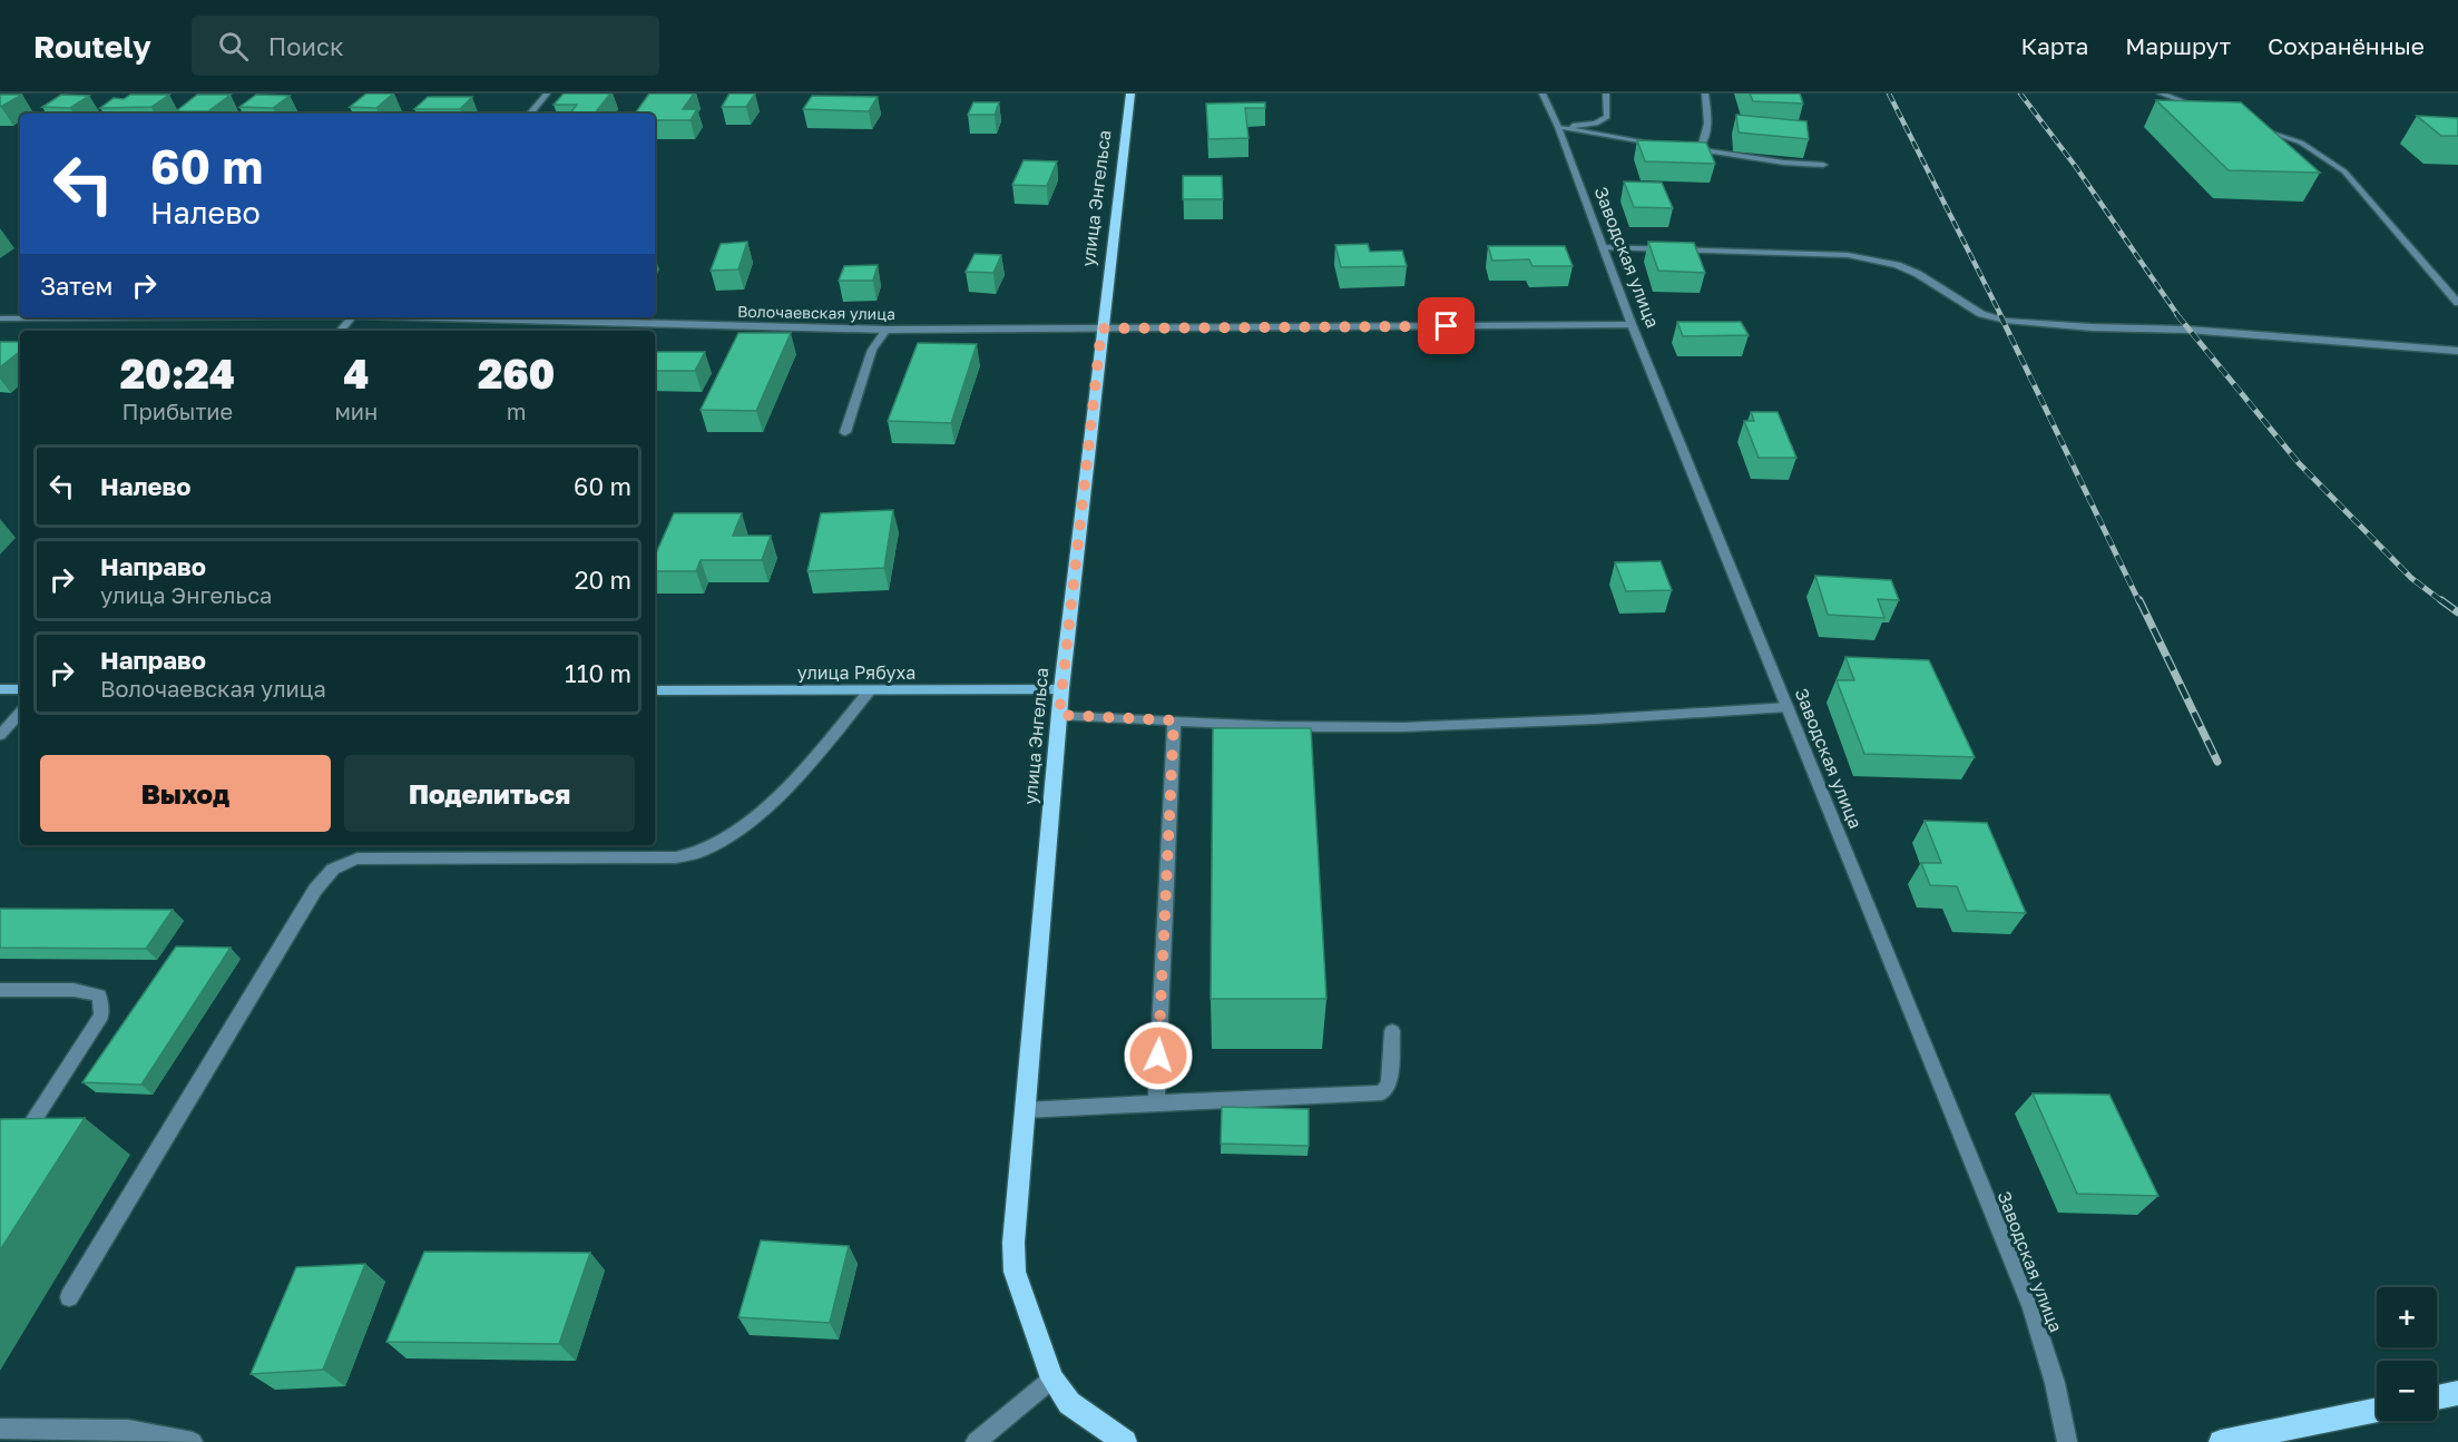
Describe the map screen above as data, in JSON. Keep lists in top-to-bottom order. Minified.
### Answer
{"streets":{"main road":["улица Энгельса","улица Рябуха"],"street":["Заводская улица","Волочаевская улица"]},"crossings":[["улица Энгельса","Волочаевская улица"],["улица Энгельса","улица Рябуха"],["Заводская улица","Волочаевская улица"]],"page":{"header":"Routely","search":"Поиск","nav":["Карта","Маршрут","Сохранённые"],"turn":["60 m","Налево"],"then":"Затем","eta":["20:24","Прибытие","4","мин","260","m"],"list":[{"name":"Налево","value":"60 m"},{"name":"Направо","note":"улица Энгельса","value":"20 m"},{"name":"Направо","note":"Волочаевская улица","value":"110 m"}],"buttons":["Выход","Поделиться"],"map_buttons":["+","−"]}}
